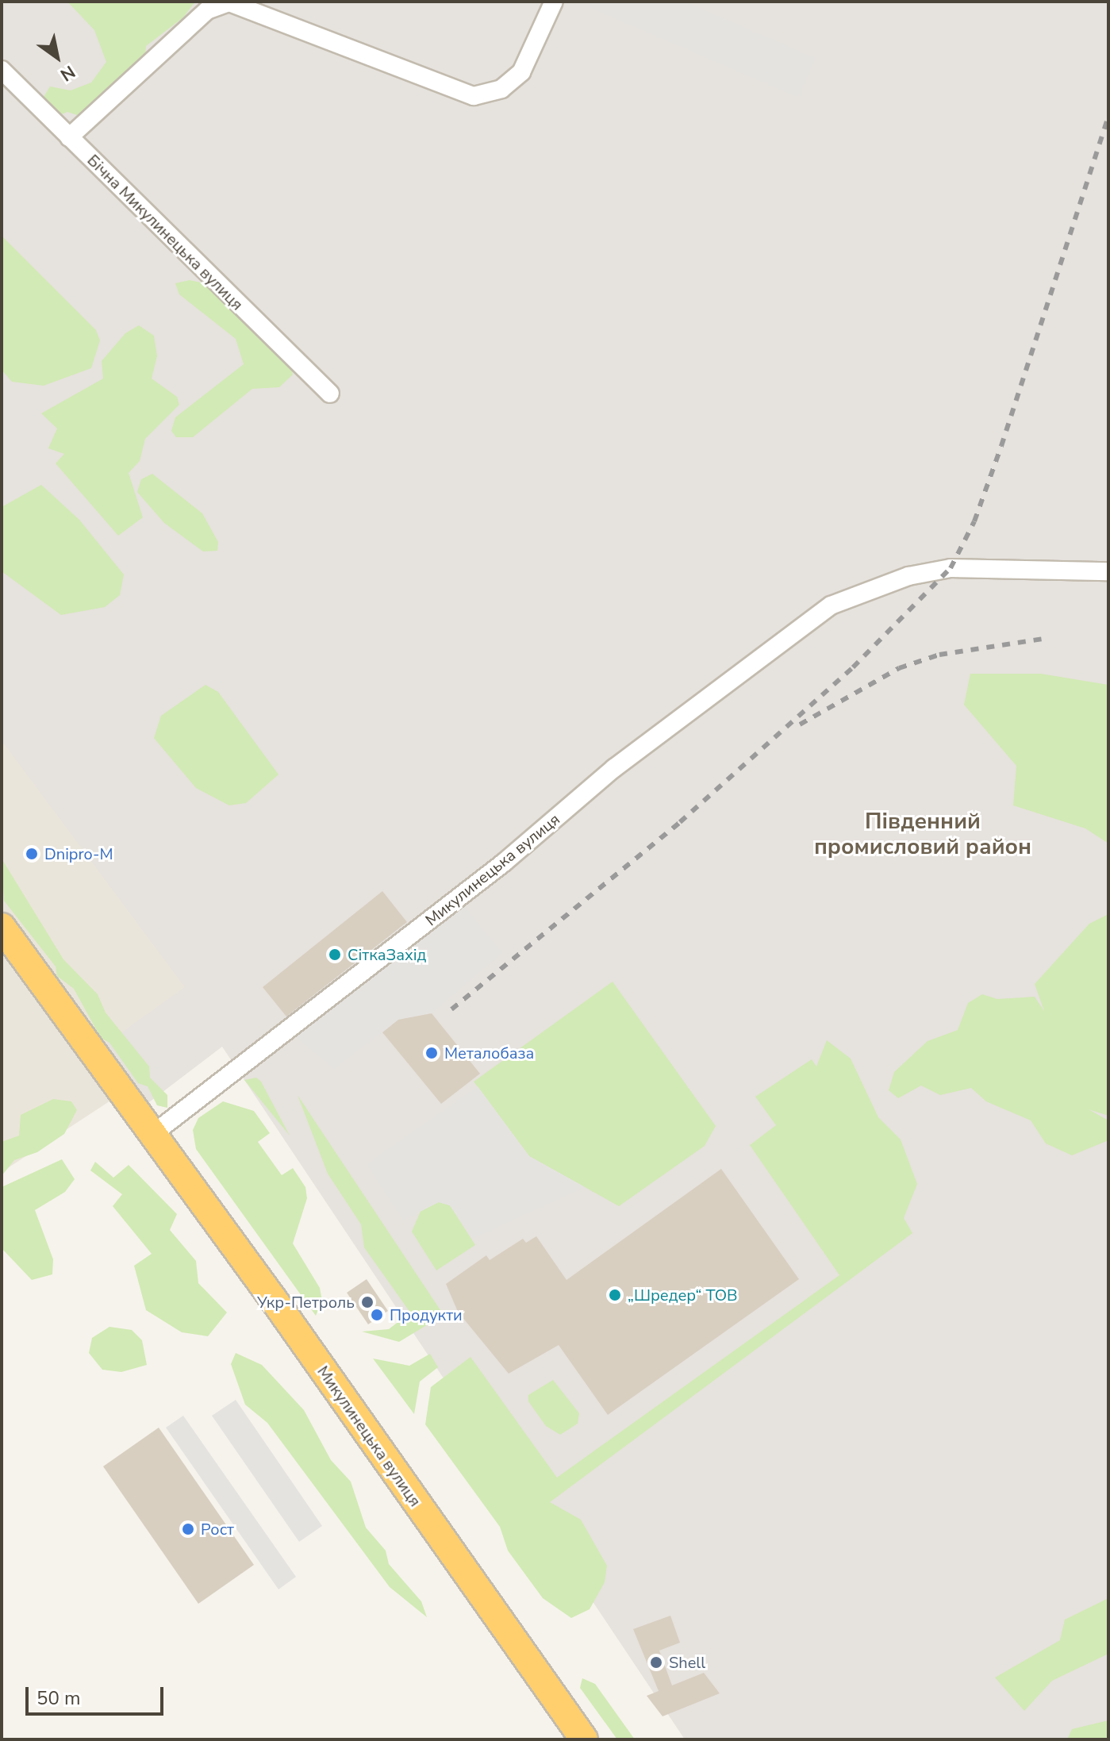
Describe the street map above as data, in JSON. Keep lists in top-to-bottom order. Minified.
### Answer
{"streets":{"highway":["Микулинецька вулиця"],"street":["Бічна Микулинецька вулиця"]},"districts":["Південний промисловий район"],"places":["Dnipro-M","СіткаЗахід","Металобаза","„Шредер“ ТОВ","Укр-Петроль","Продукти","Рост","Shell"],"scale_bar":"50 m","north":"bottom right"}
